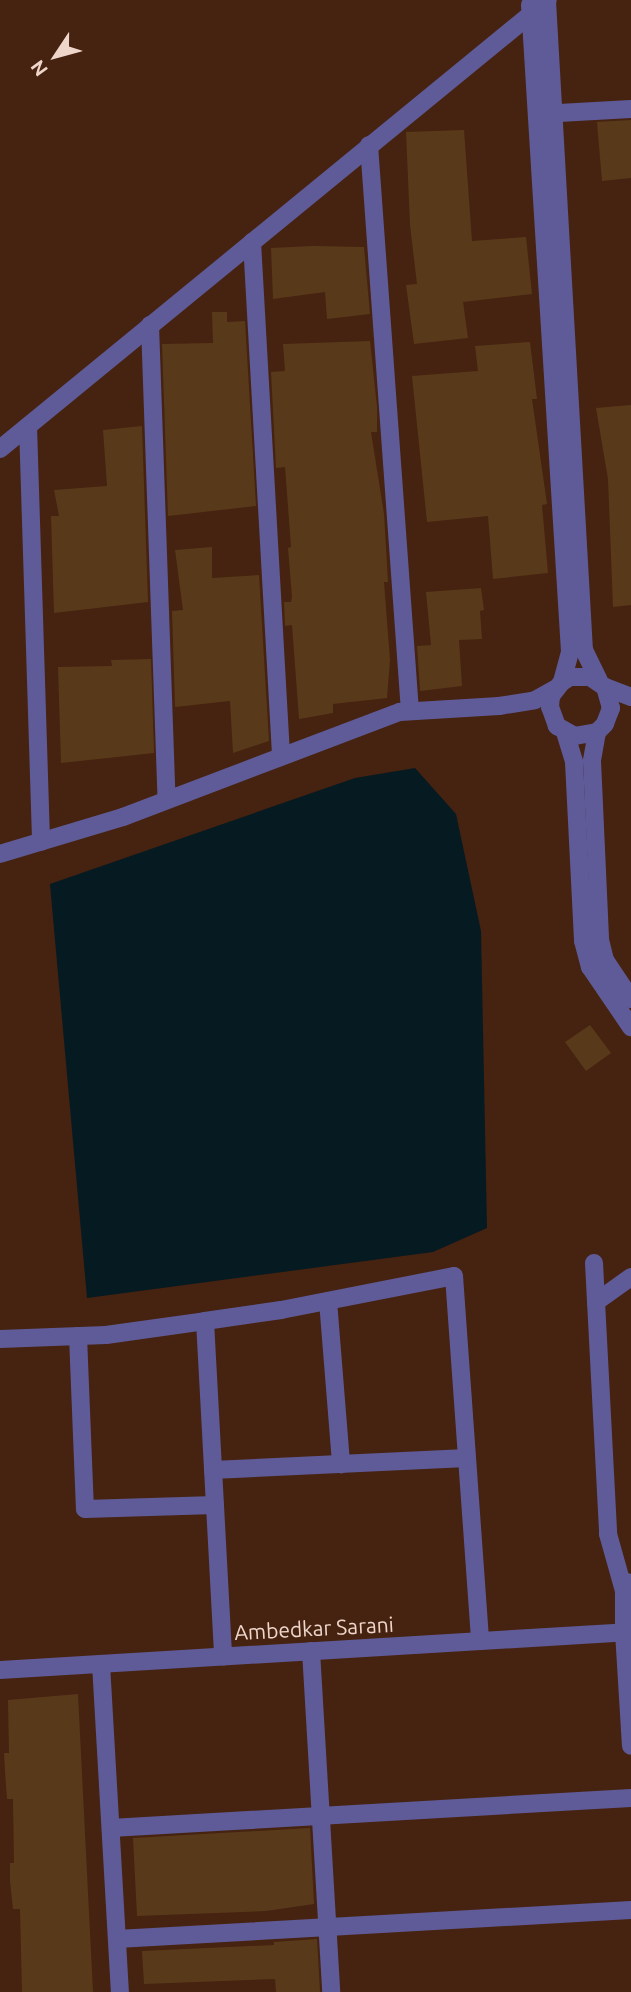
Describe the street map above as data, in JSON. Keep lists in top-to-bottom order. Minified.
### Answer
{"streets":{"street":["Ambedkar Sarani"]},"north":"bottom left"}
